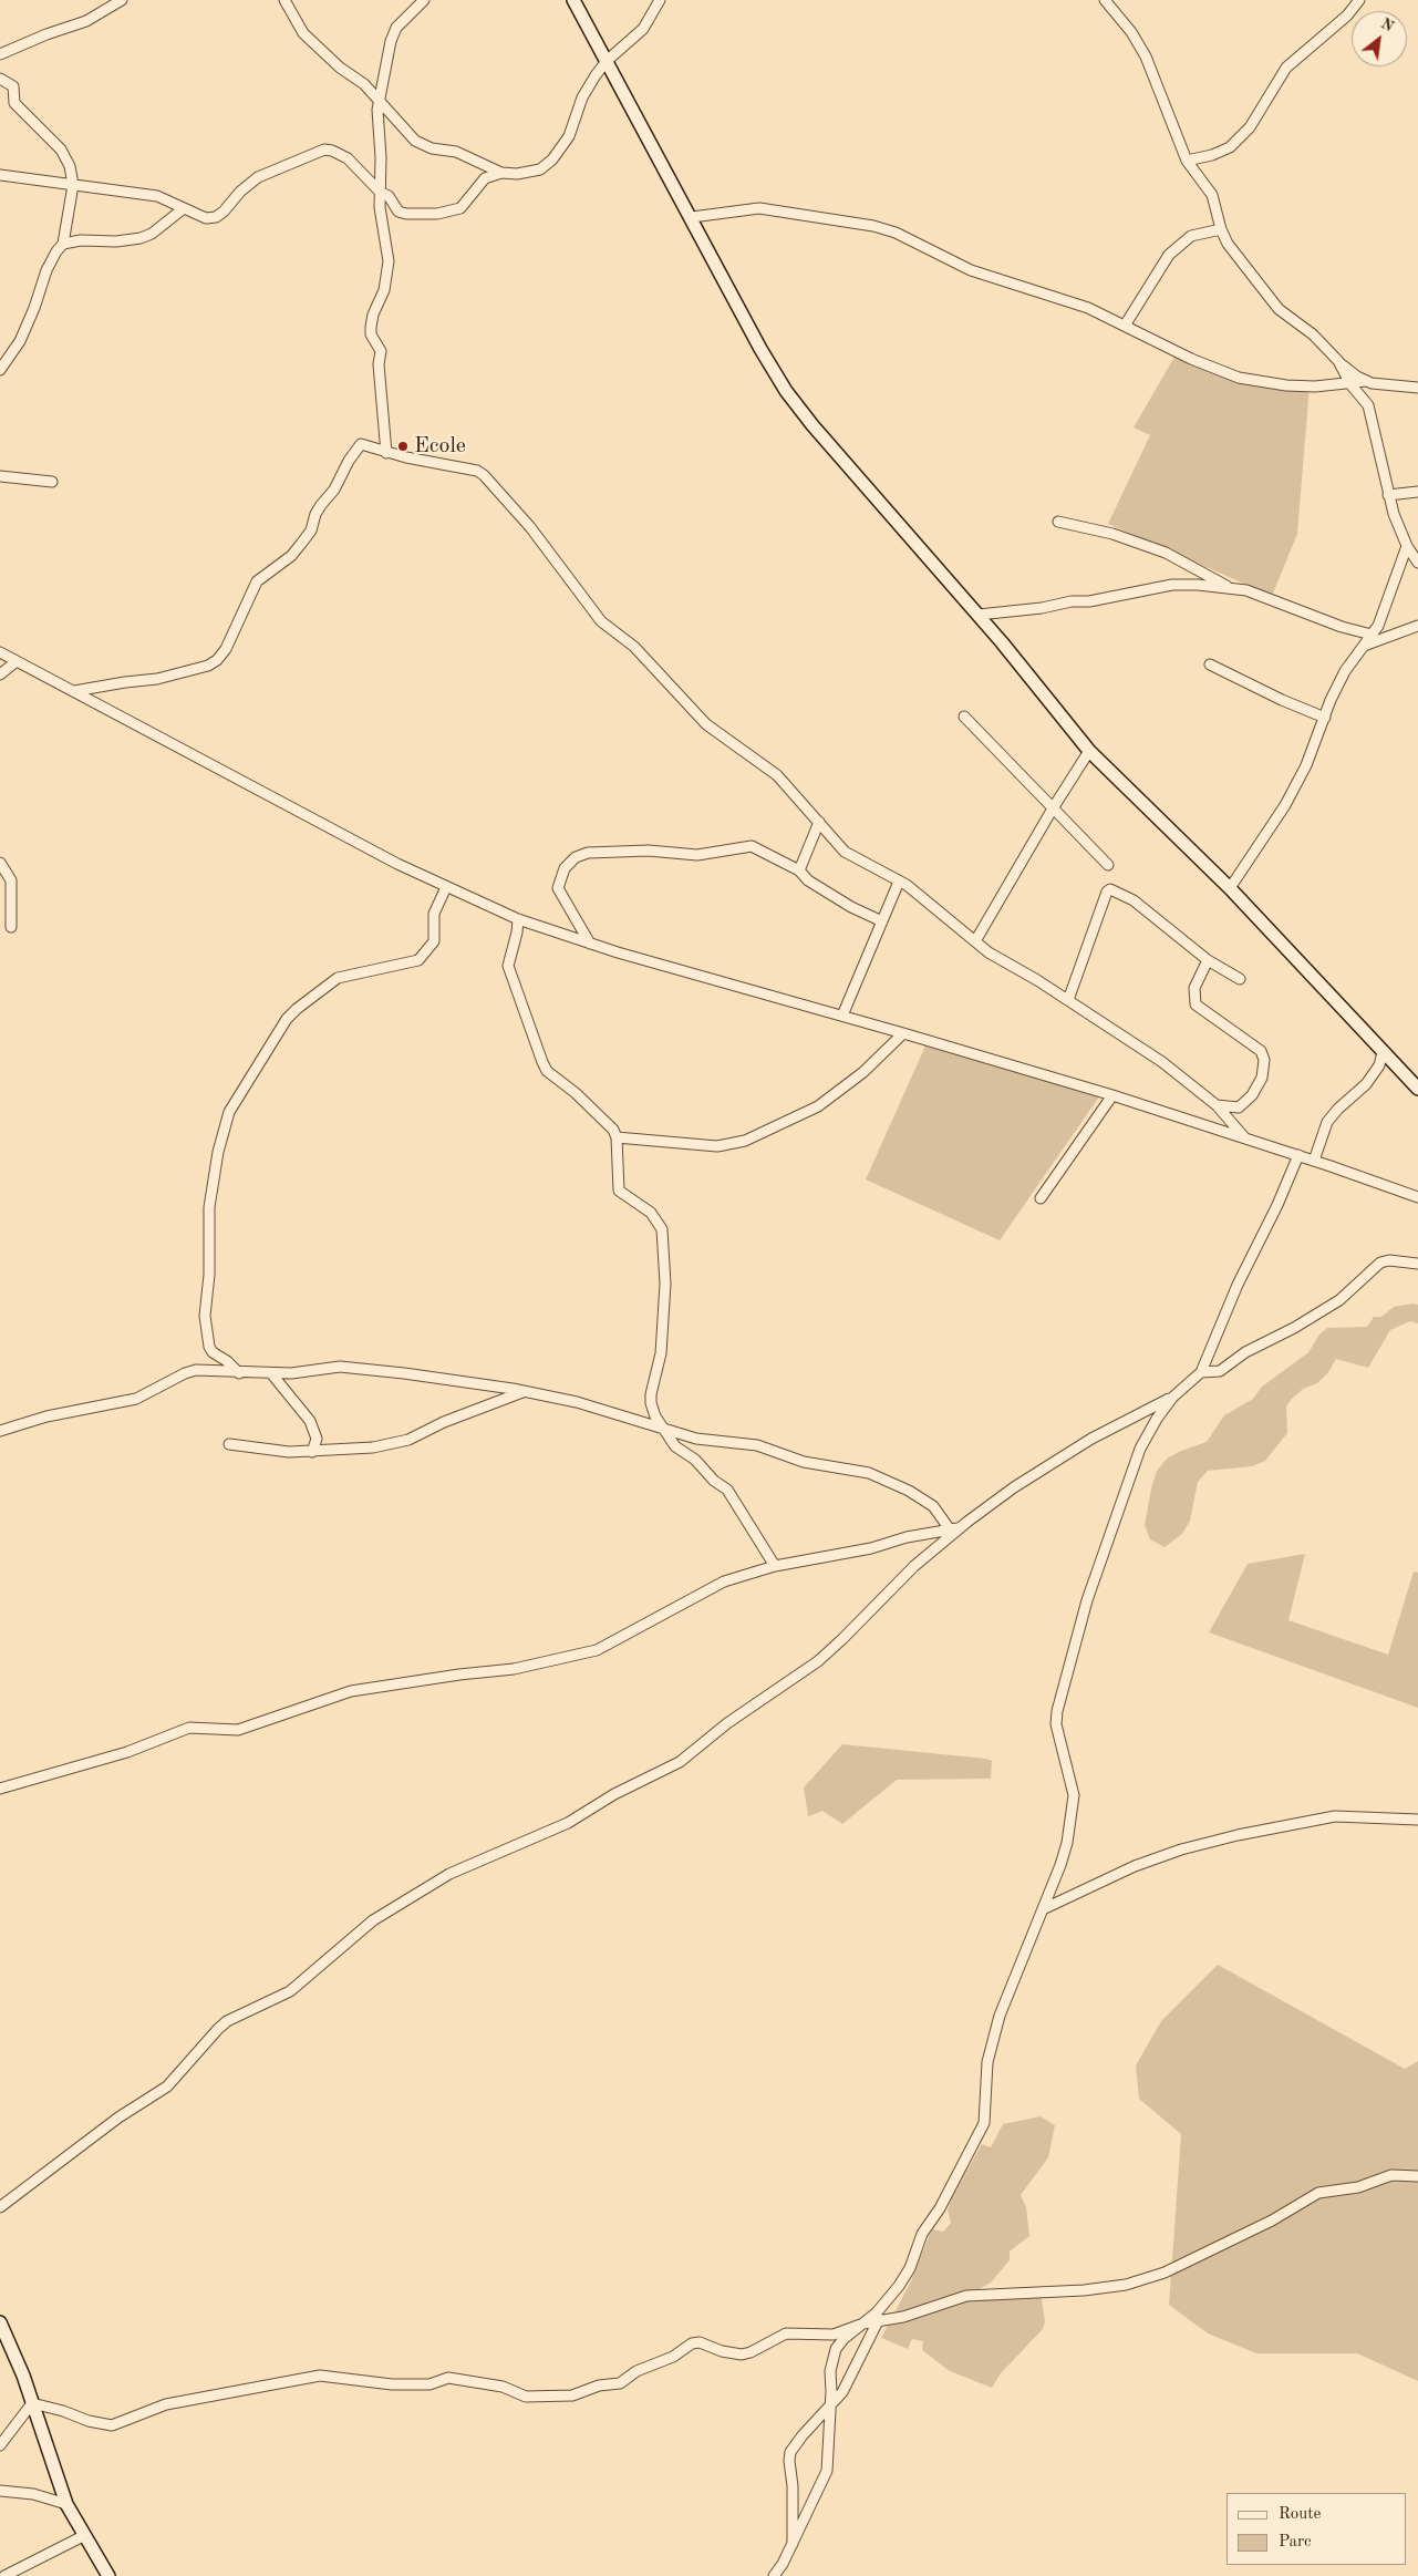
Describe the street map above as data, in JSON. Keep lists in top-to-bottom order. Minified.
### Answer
{"places":["Ecole"],"legend":["Route","Parc"],"north":"top right"}
